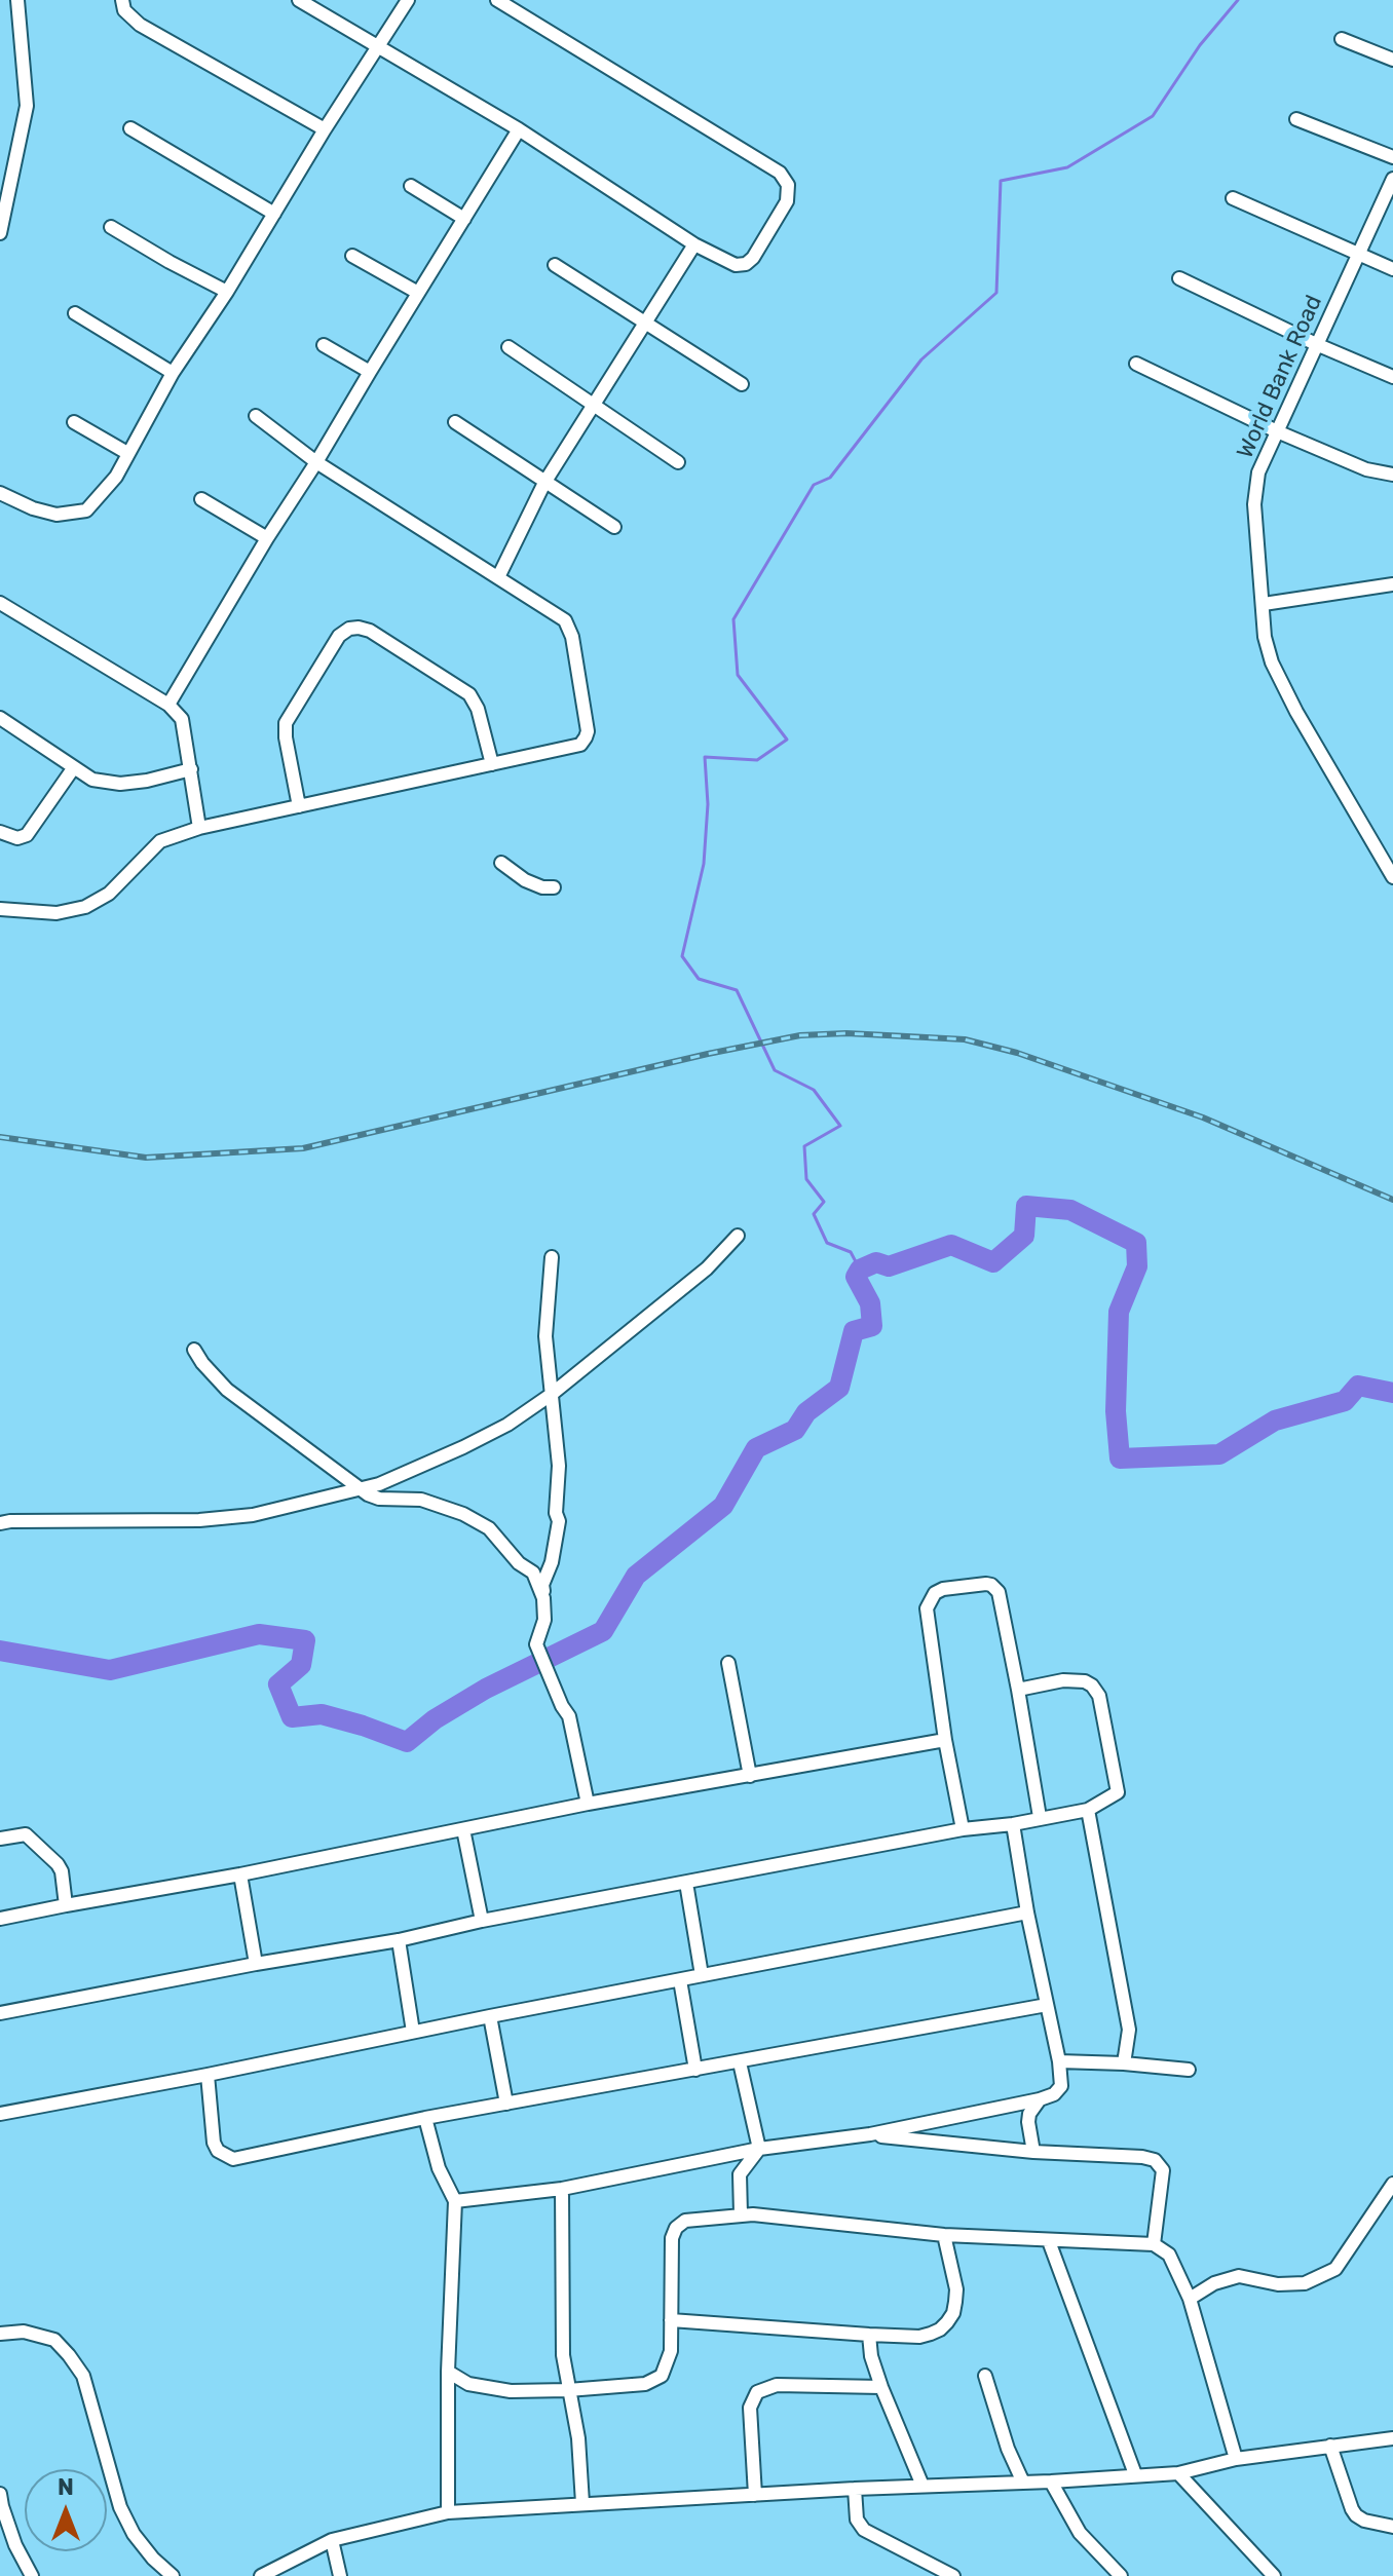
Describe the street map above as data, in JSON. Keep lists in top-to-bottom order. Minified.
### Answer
{"streets":{"street":["World Bank Road"]},"north":"top"}
